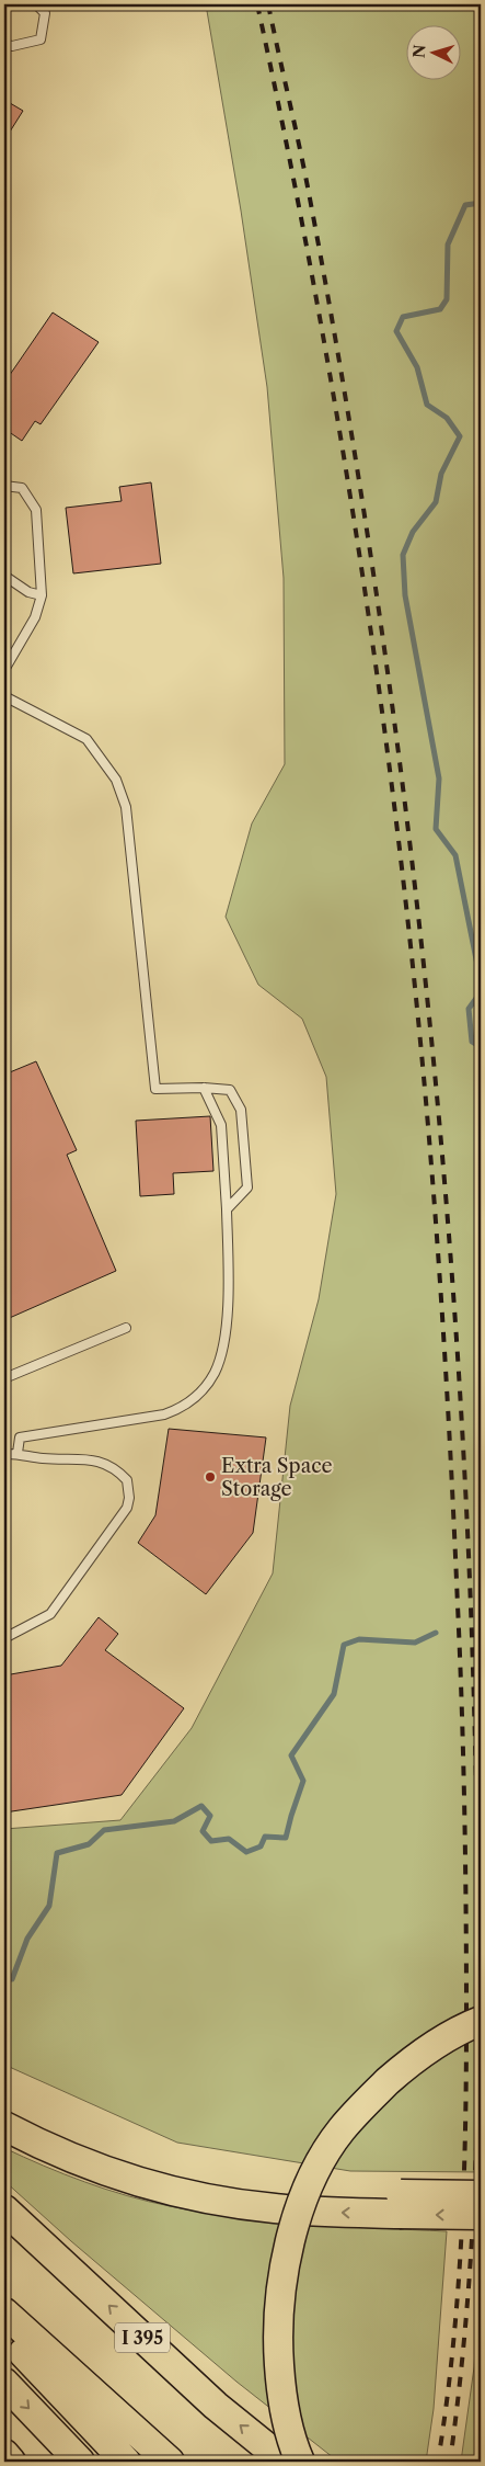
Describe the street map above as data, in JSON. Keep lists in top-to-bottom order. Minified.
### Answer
{"streets":{"highway":["I 395"]},"places":["Extra Space Storage"],"north":"left"}
